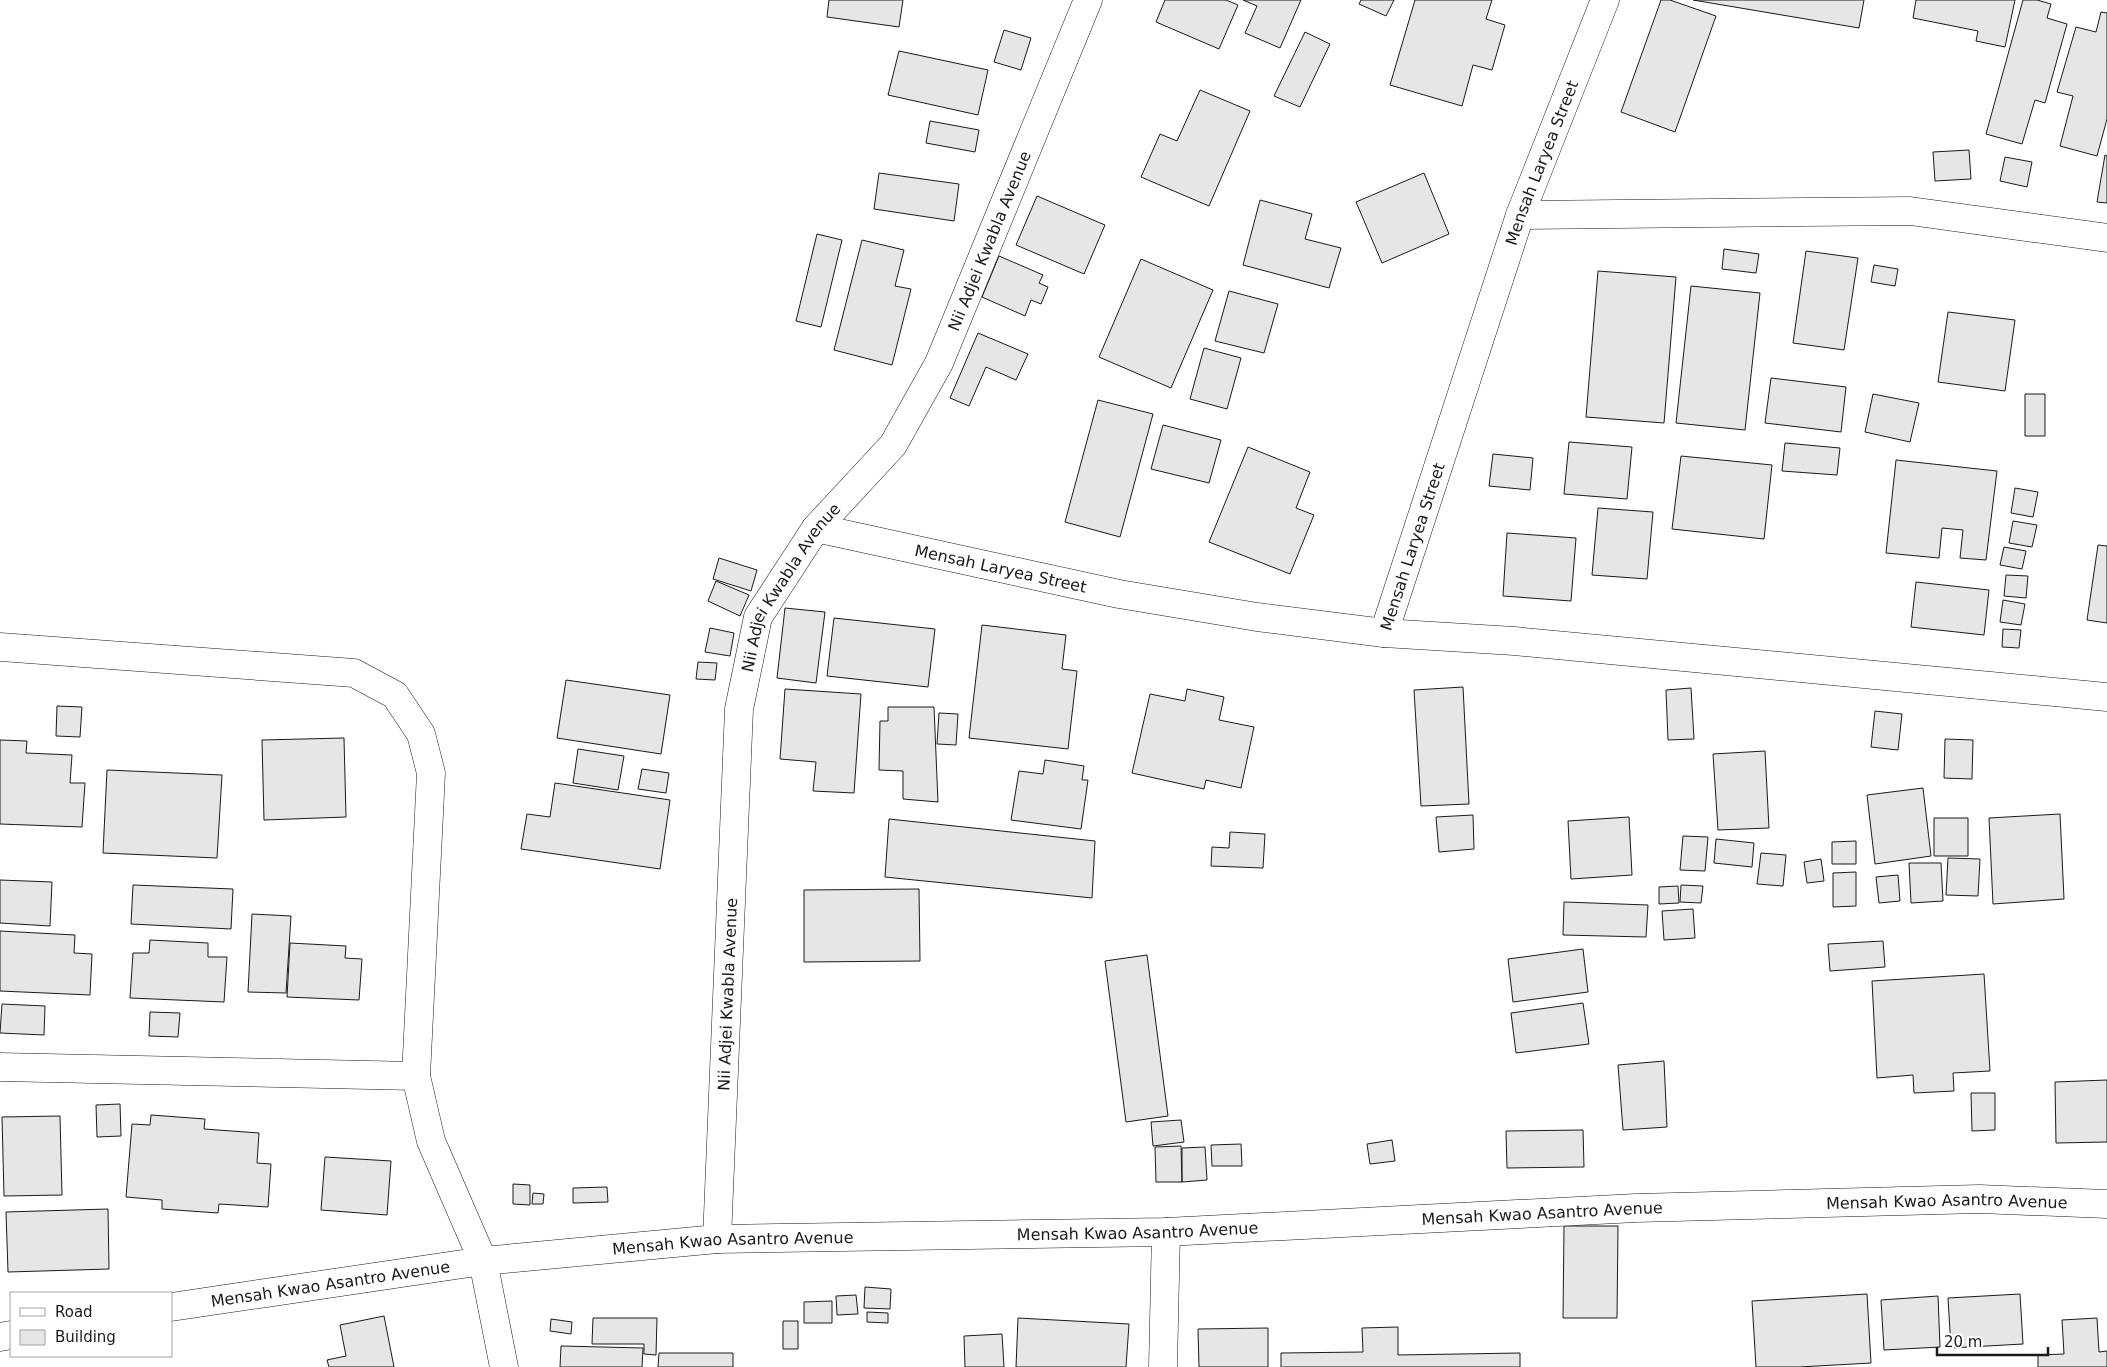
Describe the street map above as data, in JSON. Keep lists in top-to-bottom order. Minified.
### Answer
{"streets":{"street":["Mensah Laryea Street","Nii Adjei Kwabla Avenue","Mensah Kwao Asantro Avenue"]},"crossings":[["Mensah Laryea Street","Nii Adjei Kwabla Avenue"],["Nii Adjei Kwabla Avenue","Mensah Kwao Asantro Avenue"]],"legend":["Road","Building"],"scale_bar":"20 m"}
